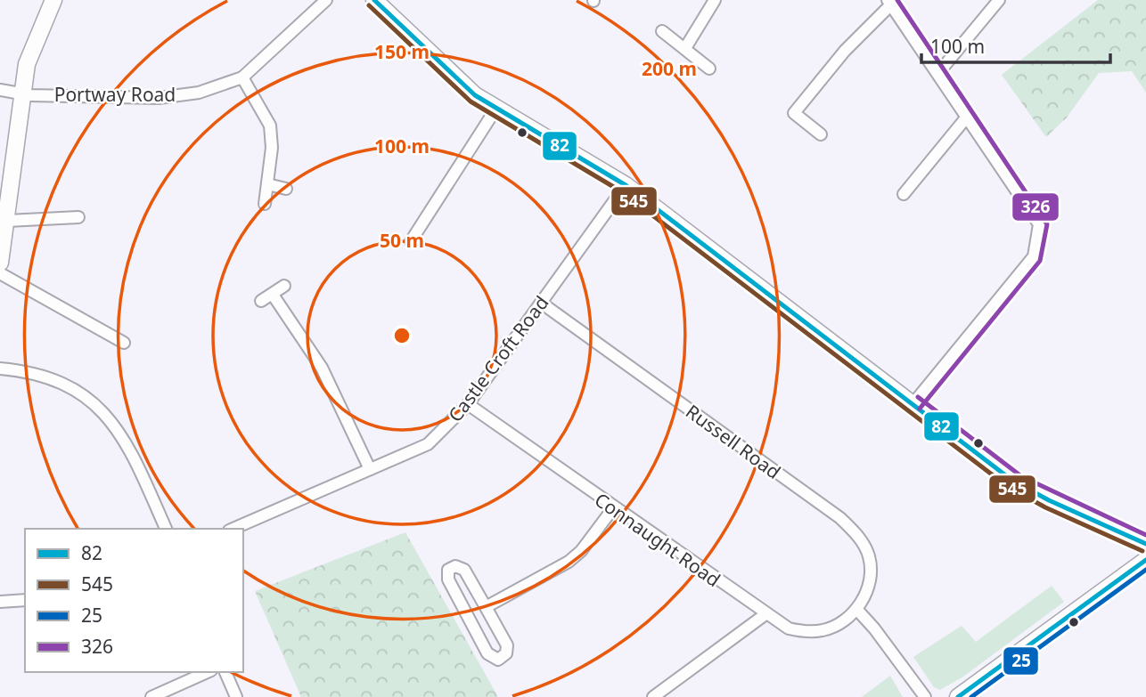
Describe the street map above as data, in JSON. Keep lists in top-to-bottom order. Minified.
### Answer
{"streets":{"street":["Portway Road","Castle Croft Road","Russell Road","Connaught Road"]},"crossings":[["Castle Croft Road","Russell Road"],["Castle Croft Road","Connaught Road"],["Russell Road","Connaught Road"]],"lines":["transit line 82","transit line 326","transit line 545","transit line 25"],"legend":["82","545","25","326"],"scale_bar":"100 m","rings":["150 m","200 m","100 m","50 m"]}
